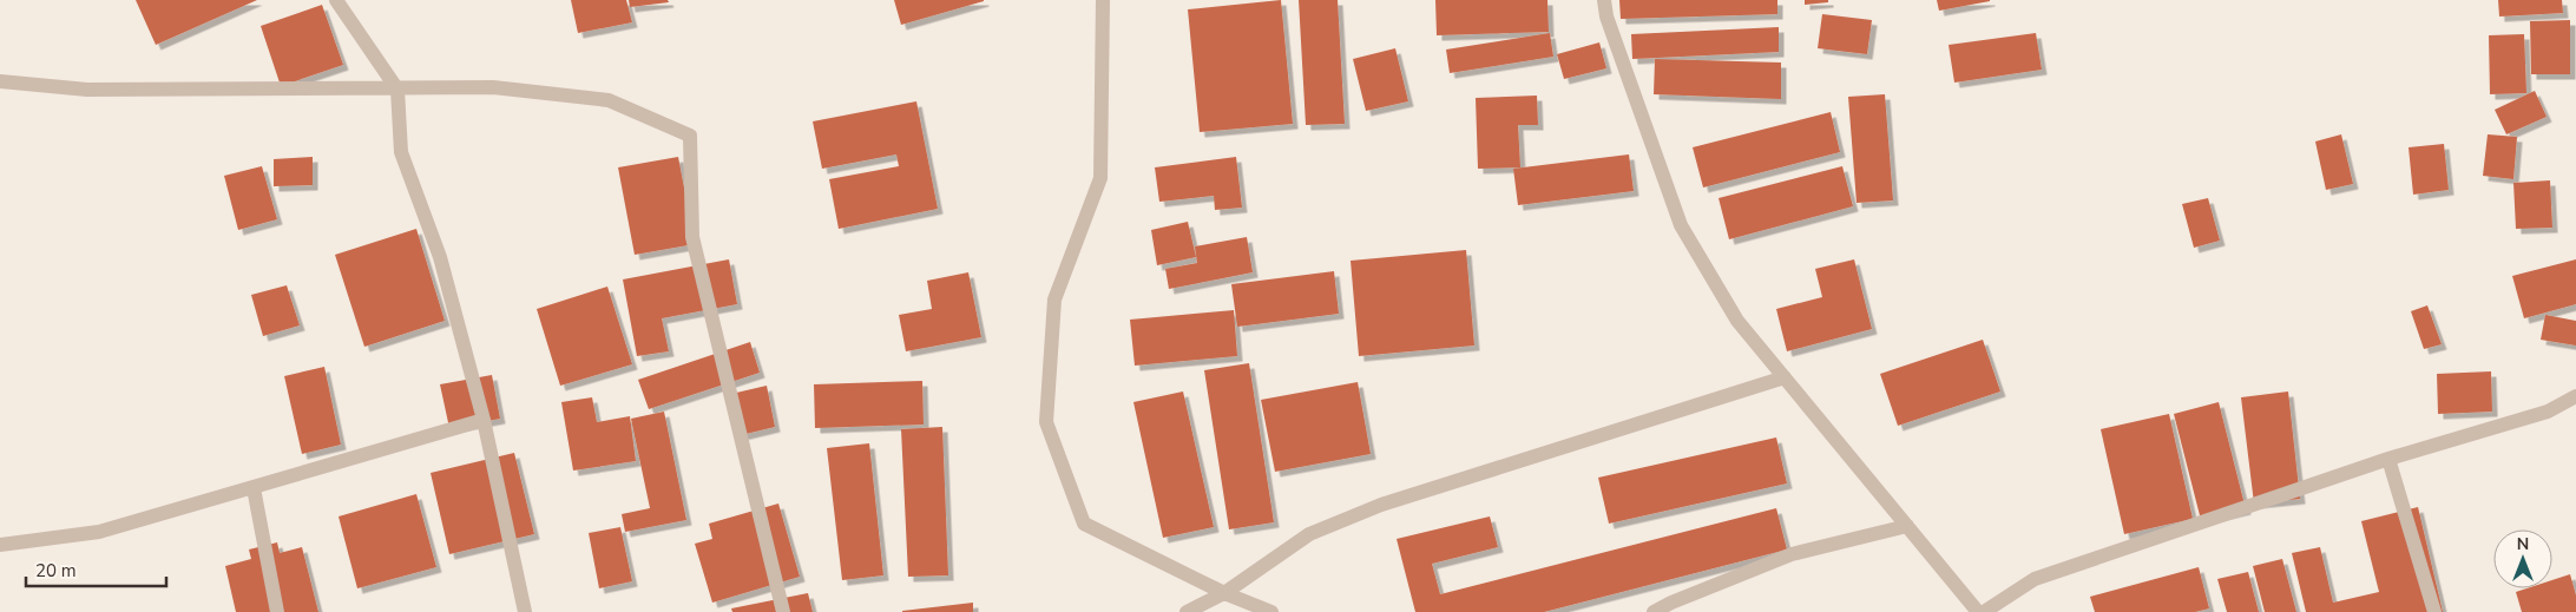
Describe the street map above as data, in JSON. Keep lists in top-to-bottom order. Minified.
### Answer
{"scale_bar":"20 m","north":"top"}
